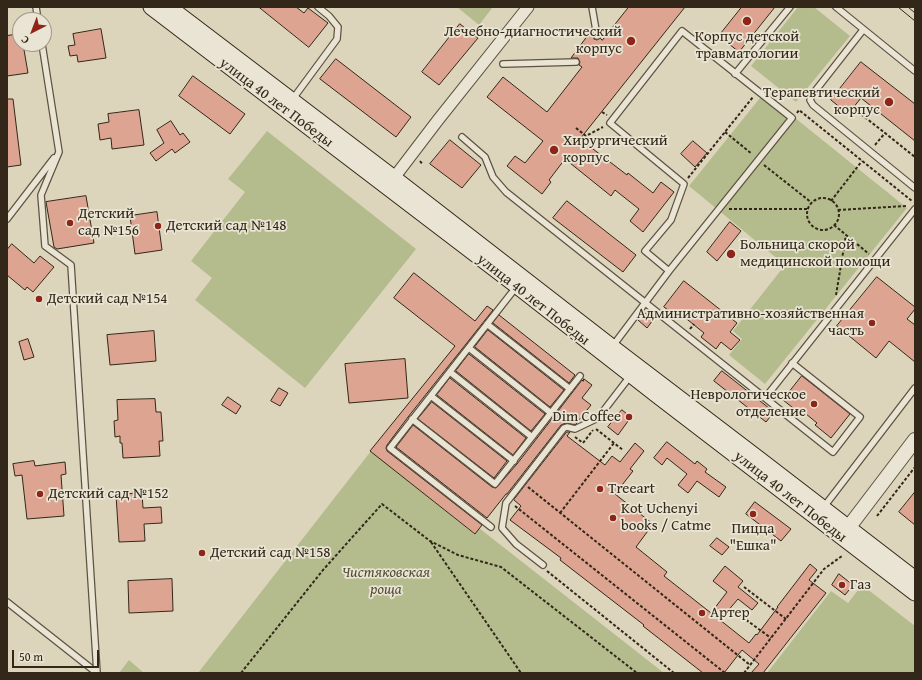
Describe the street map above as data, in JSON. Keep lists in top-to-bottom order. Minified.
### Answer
{"streets":{"main road":["улица 40 лет Победы"]},"parks":["Чистяковская роща"],"places":["Корпус детской травматологии","Лечебно-диагностический корпус","Терапевтический корпус","Хирургический корпус","Детский сад №156","Детский сад №148","Больница скорой медицинской помощи","Детский сад №154","Административно-хозяйственная часть","Неврологическое отделение","Dim Coffee","Treeart","Детский сад №152","Пицца \"Ешка\"","Kot Uchenyi books / Catme","Детский сад №158","Газ","Артер"],"scale_bar":"50 m","north":"bottom left"}
